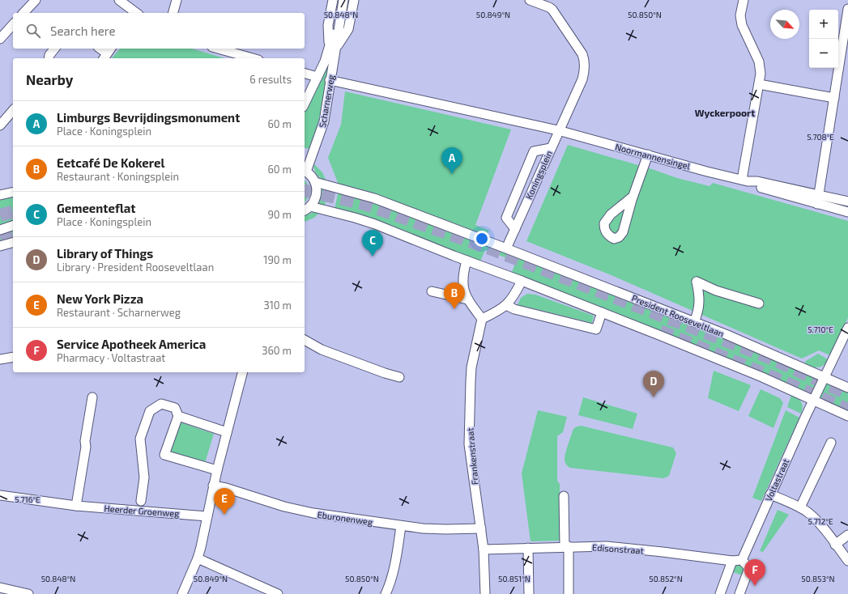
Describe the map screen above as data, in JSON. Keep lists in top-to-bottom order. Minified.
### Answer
{"streets":{"street":["Scharnerweg","Noormannensingel","Koningsplein","President Rooseveltlaan","Frankenstraat","Voltastraat","Heerder Groenweg","Eburonenweg","Edisonstraat"]},"crossings":[["Noormannensingel","Koningsplein"],["Koningsplein","President Rooseveltlaan"],["President Rooseveltlaan","Voltastraat"],["Frankenstraat","Eburonenweg"],["Frankenstraat","Edisonstraat"],["Voltastraat","Edisonstraat"]],"districts":["Wyckerpoort"],"north":"bottom right","page":{"map_buttons":["+","−"],"search":"Search here","heading":["Nearby","6 results"],"list":[{"mark":"A","name":"Limburgs Bevrijdingsmonument","note":"Place · Koningsplein","value":"60 m"},{"mark":"B","name":"Eetcafé De Kokerel","note":"Restaurant · Koningsplein","value":"60 m"},{"mark":"C","name":"Gemeenteflat","note":"Place · Koningsplein","value":"90 m"},{"mark":"D","name":"Library of Things","note":"Library · President Rooseveltlaan","value":"190 m"},{"mark":"E","name":"New York Pizza","note":"Restaurant · Scharnerweg","value":"310 m"},{"mark":"F","name":"Service Apotheek America","note":"Pharmacy · Voltastraat","value":"360 m"}],"pins":["A","C","B","D","E","F"]},"coordinates":["50.848°N","50.849°N","50.850°N","5.708°E","5.710°E","5.716°E","5.712°E","50.851°N","50.852°N","50.853°N"]}
